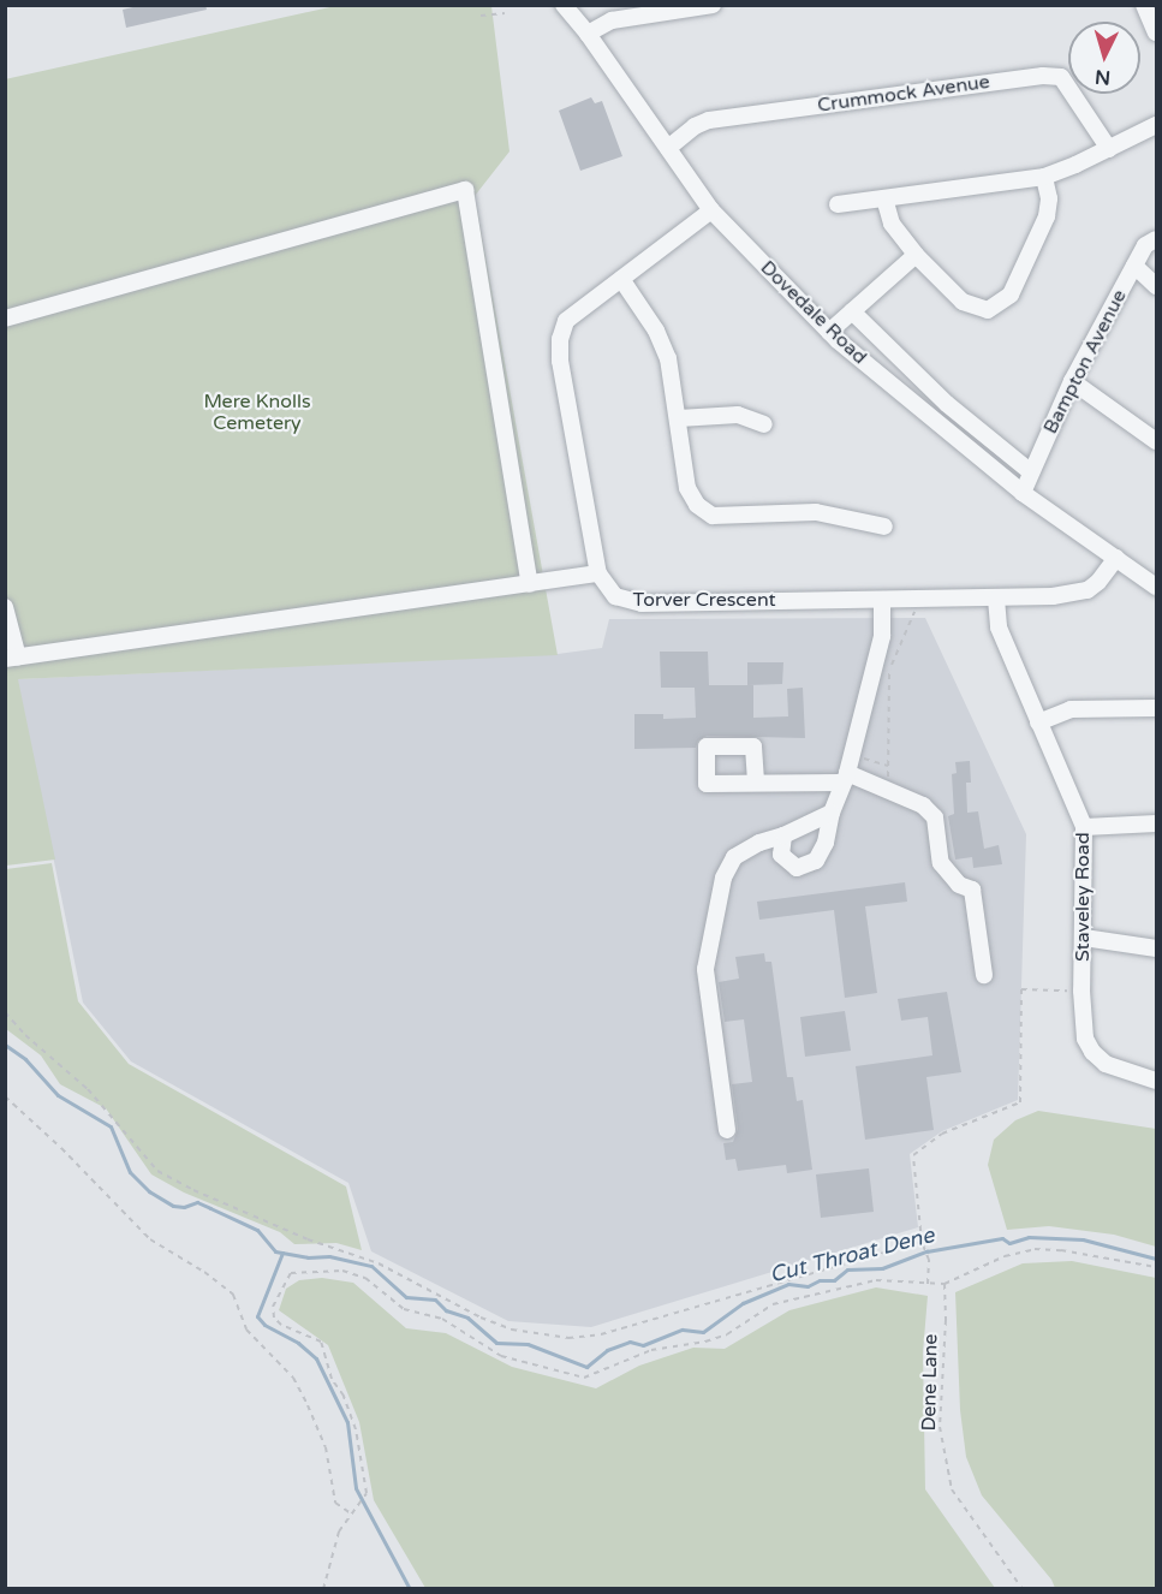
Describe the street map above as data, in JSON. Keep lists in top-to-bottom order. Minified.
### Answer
{"streets":{"street":["Crummock Avenue","Dovedale Road","Bampton Avenue","Torver Crescent","Staveley Road"],"path":["Dene Lane"]},"crossings":[["Crummock Avenue","Dovedale Road"],["Dovedale Road","Bampton Avenue"],["Dovedale Road","Torver Crescent"],["Torver Crescent","Staveley Road"]],"water":["Cut Throat Dene"],"parks":["Mere Knolls Cemetery"],"north":"bottom"}
